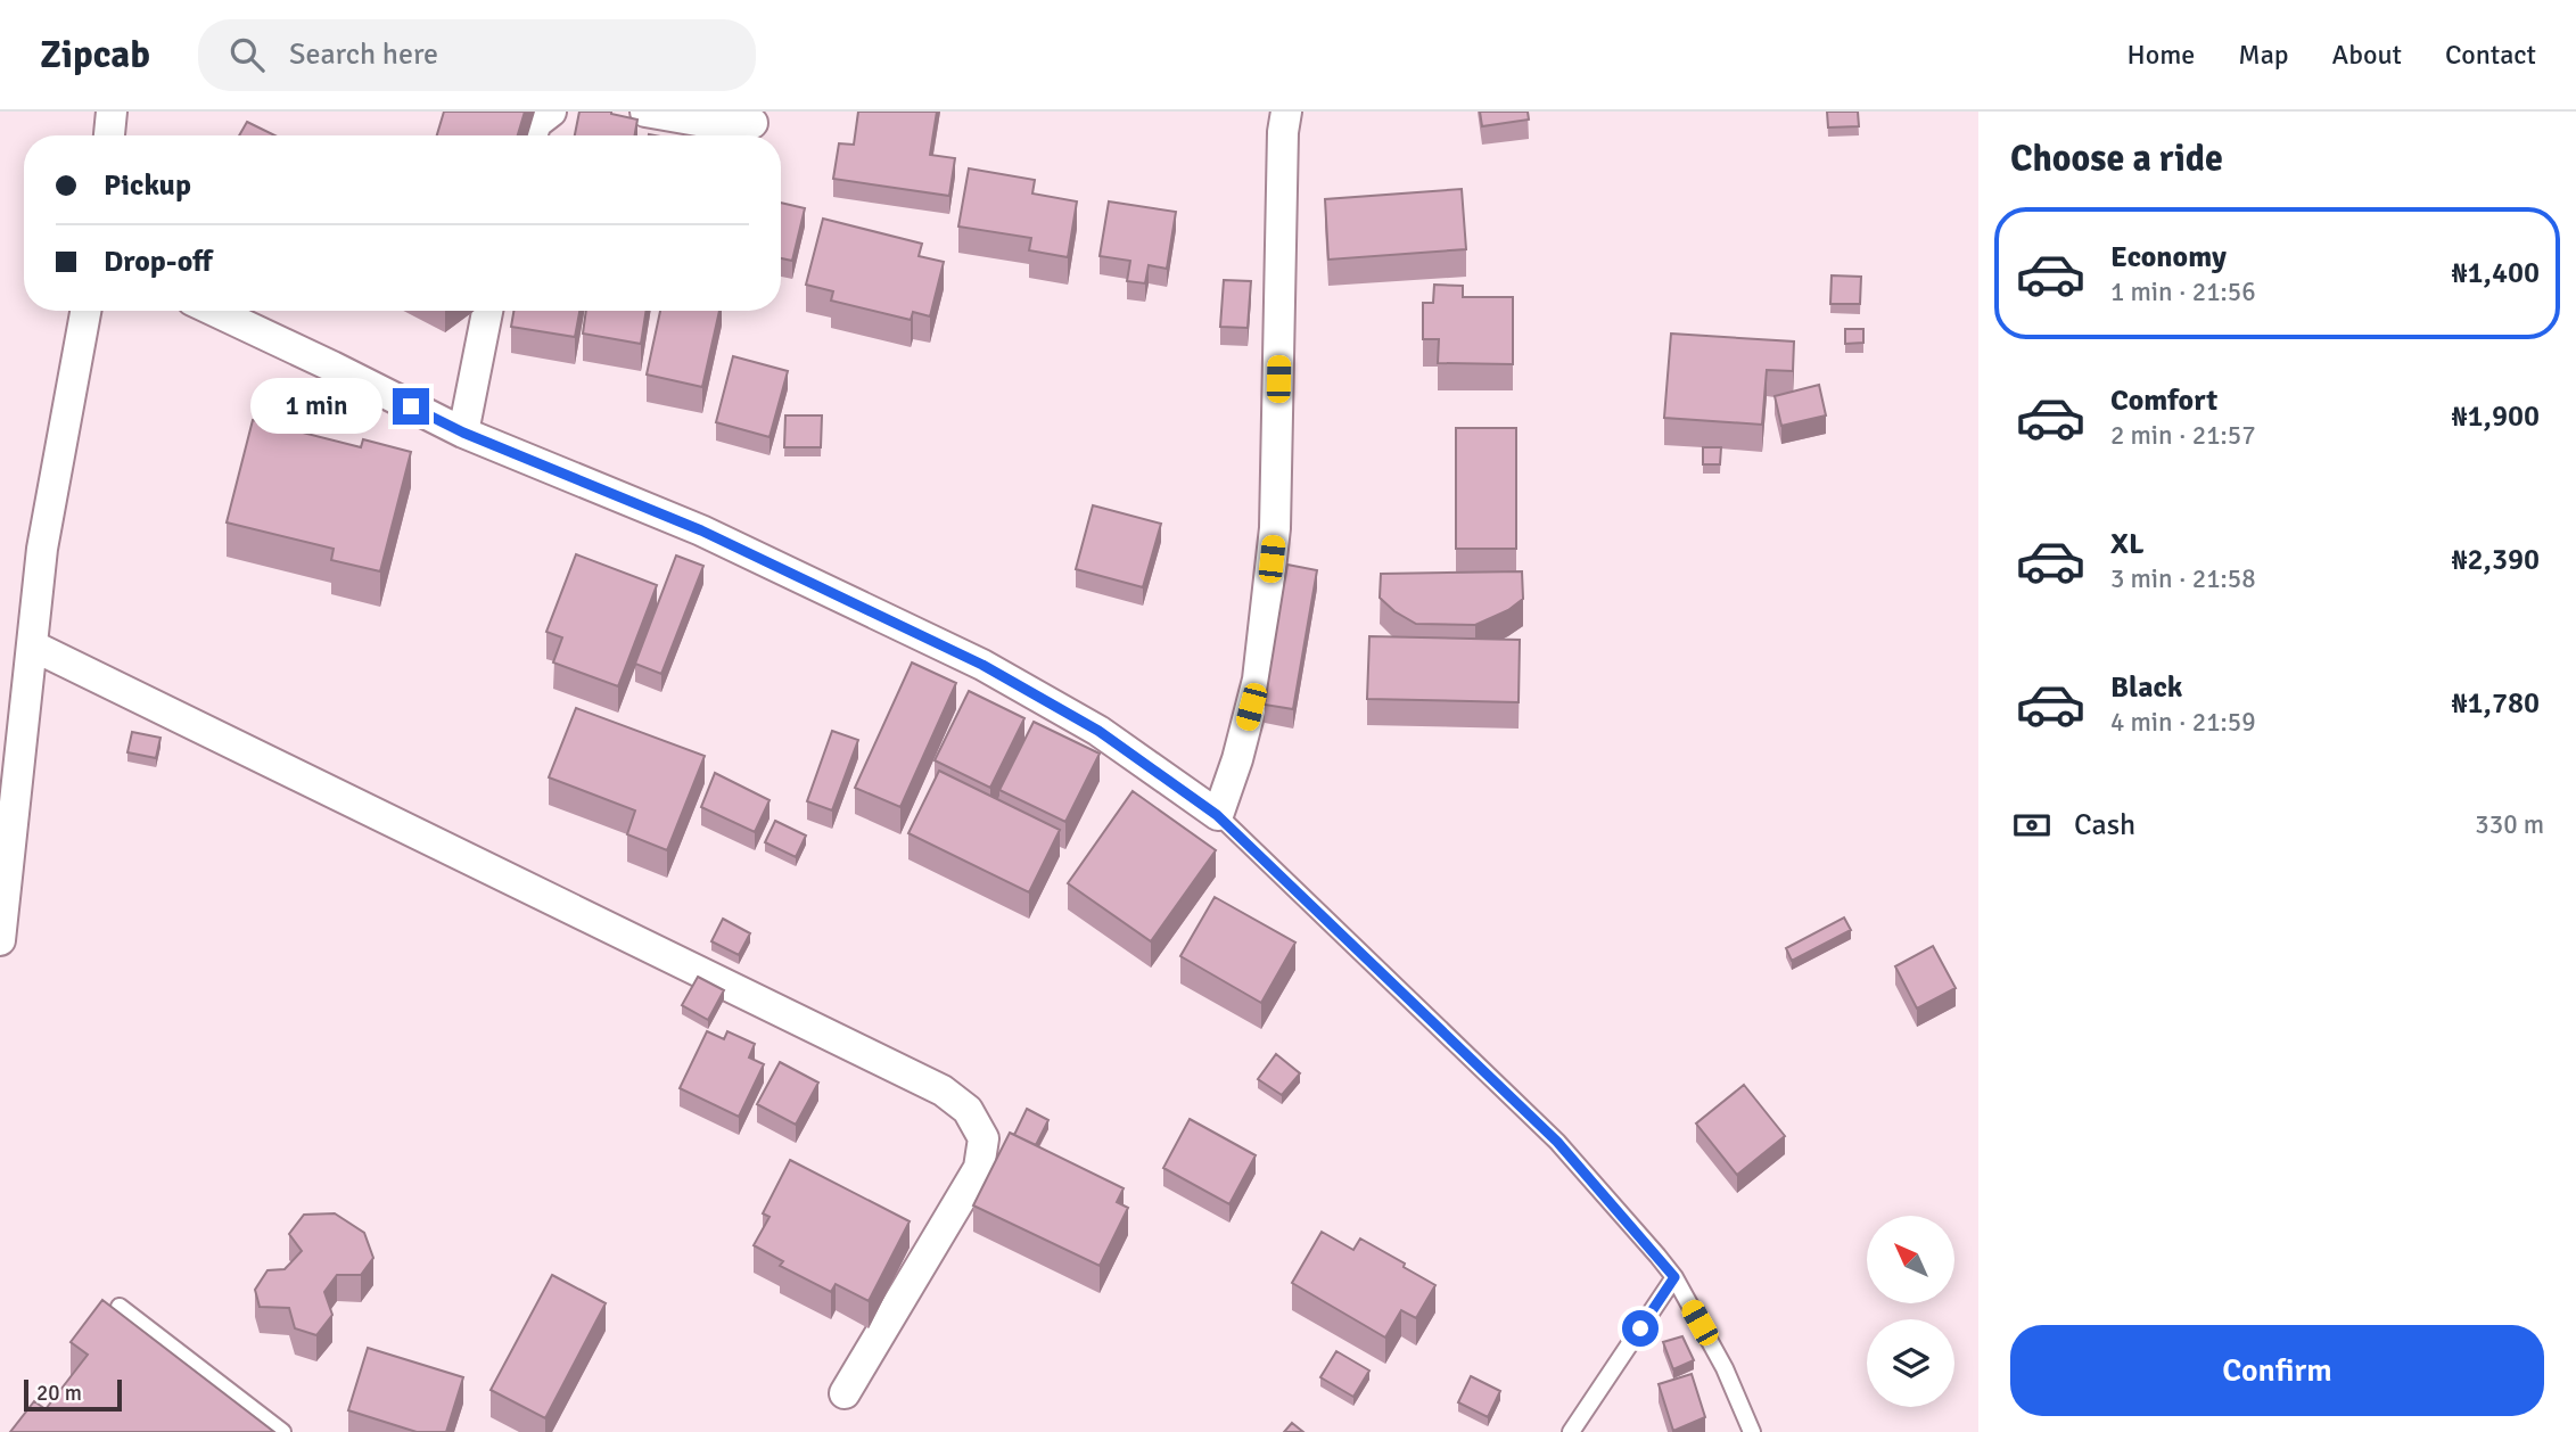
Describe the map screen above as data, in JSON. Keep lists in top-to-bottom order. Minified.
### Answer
{"scale_bar":"20 m","north":"top left","page":{"header":"Zipcab","search":"Search here","nav":["Home","Map","About","Contact"],"heading":"Choose a ride","banner":["Pickup","Drop-off"],"list":[{"name":"Economy","note":"1 min · 21:56","value":"₦1,400"},{"name":"Comfort","note":"2 min · 21:57","value":"₦1,900"},{"name":"XL","note":"3 min · 21:58","value":"₦2,390"},{"name":"Black","note":"4 min · 21:59","value":"₦1,780"}],"bubble":"1 min","pay":["Cash","330 m"],"buttons":"Confirm","scale":"20 m"}}
